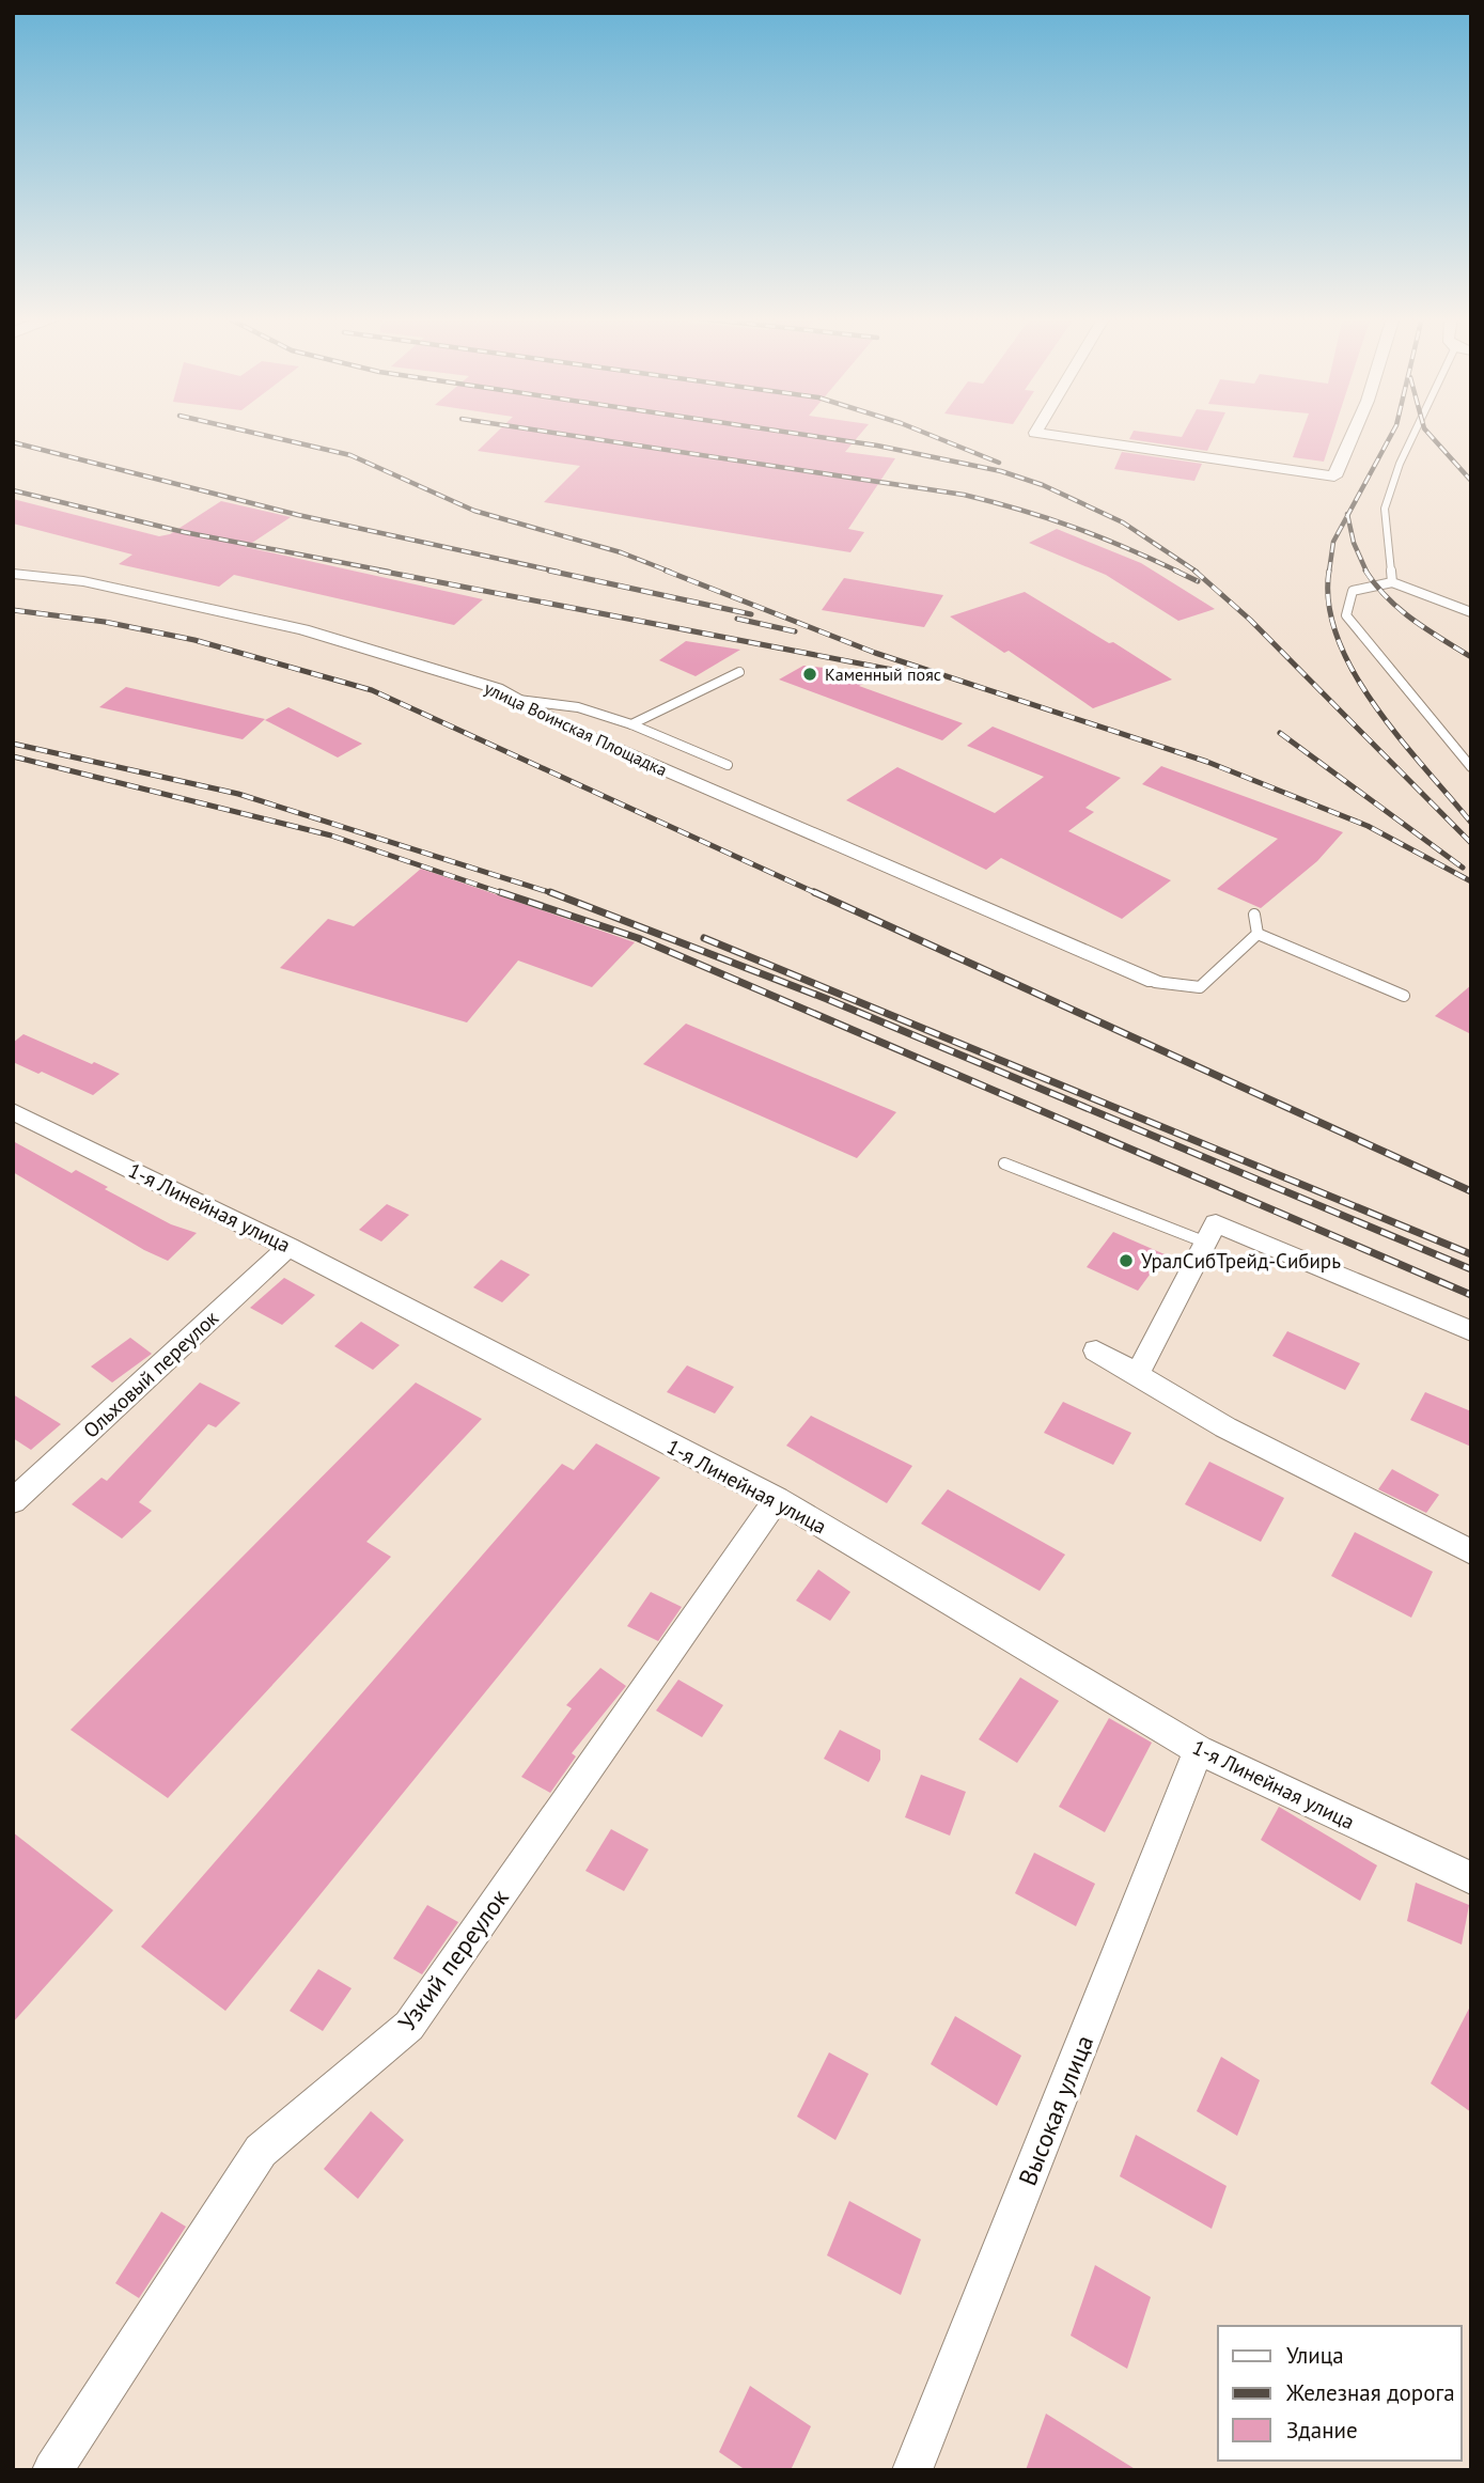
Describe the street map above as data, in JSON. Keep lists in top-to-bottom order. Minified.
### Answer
{"streets":{"street":["улица Воинская Площадка","1-я Линейная улица","Ольховый переулок","Узкий переулок","Высокая улица"]},"crossings":[["1-я Линейная улица","Ольховый переулок"],["1-я Линейная улица","Узкий переулок"],["1-я Линейная улица","Высокая улица"]],"places":["Каменный пояс","УралСибТрейд-Сибирь"],"legend":["Улица","Железная дорога","Здание"]}
